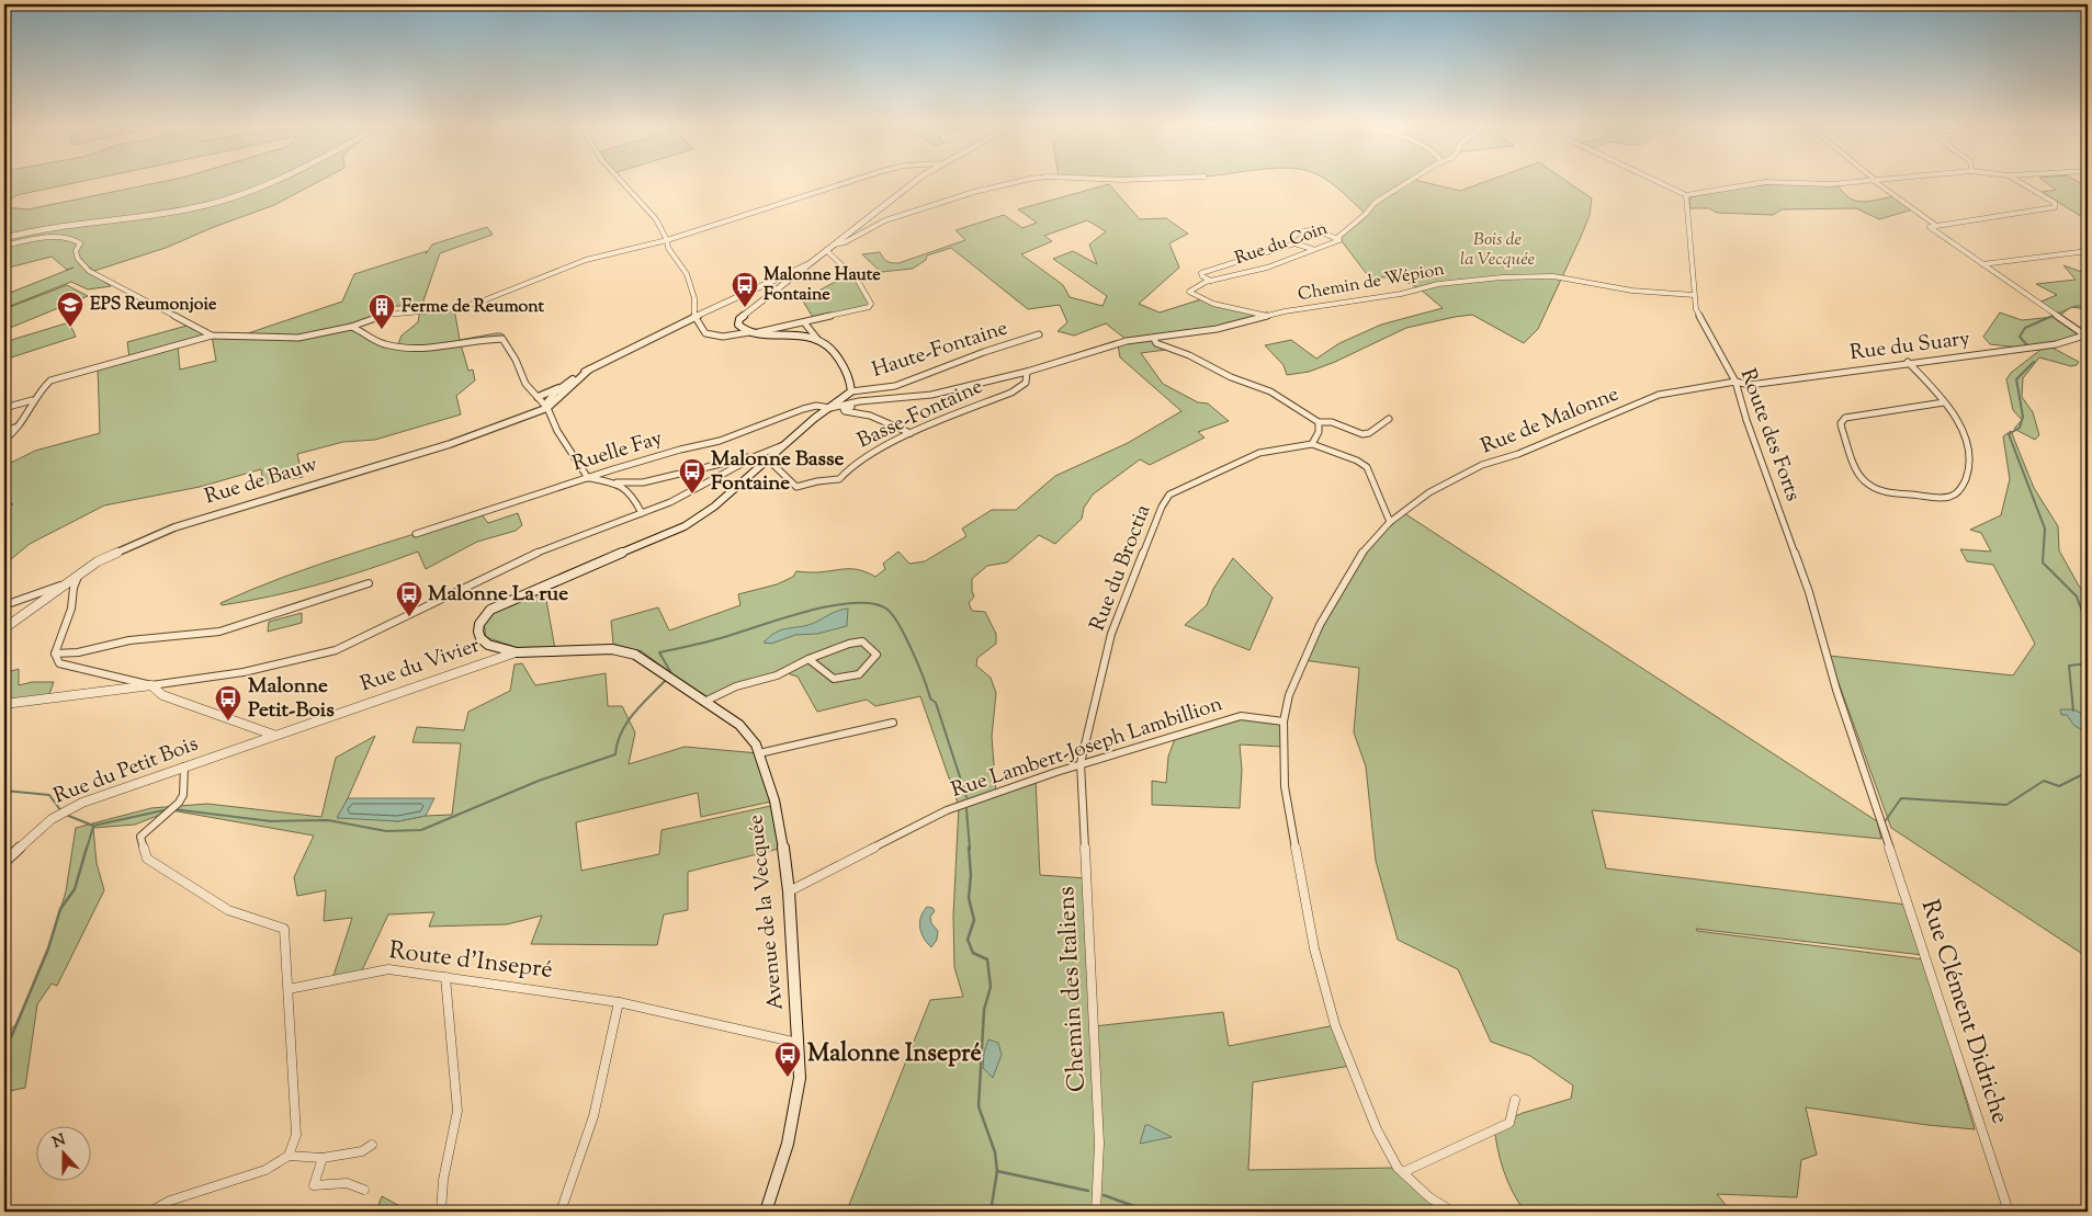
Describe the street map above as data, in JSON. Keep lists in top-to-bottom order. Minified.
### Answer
{"streets":{"main road":["Avenue de la Vecquée"],"street":["Rue du Coin","Chemin de Wépion","Rue du Suary","Haute-Fontaine","Basse-Fontaine","Rue de Malonne","Route des Forts","Ruelle Fay","Rue de Bauw","Rue du Broctia","Rue du Vivier","Rue Lambert-Joseph Lambillion","Rue du Petit Bois","Route d'Insepré","Chemin des Italiens","Rue Clément Didriche"]},"crossings":[["Rue du Coin","Chemin de Wépion"],["Chemin de Wépion","Route des Forts"],["Rue du Suary","Rue de Malonne"],["Rue du Suary","Route des Forts"],["Haute-Fontaine","Avenue de la Vecquée"],["Basse-Fontaine","Avenue de la Vecquée"],["Rue de Malonne","Route des Forts"],["Rue de Malonne","Rue Lambert-Joseph Lambillion"],["Route des Forts","Rue Clément Didriche"],["Ruelle Fay","Avenue de la Vecquée"],["Rue du Broctia","Rue Lambert-Joseph Lambillion"],["Rue du Broctia","Chemin des Italiens"],["Rue du Vivier","Rue du Petit Bois"],["Rue du Vivier","Avenue de la Vecquée"],["Rue Lambert-Joseph Lambillion","Avenue de la Vecquée"],["Rue Lambert-Joseph Lambillion","Chemin des Italiens"],["Avenue de la Vecquée","Route d'Insepré"]],"parks":["Bois de la Vecquée"],"places":{"bus stop":["Malonne Haute Fontaine","Malonne Basse Fontaine","Malonne La rue","Malonne Petit-Bois","Malonne Insepré"],"school or university":["EPS Reumonjoie"],"building":["Ferme de Reumont"]},"north":"top"}
